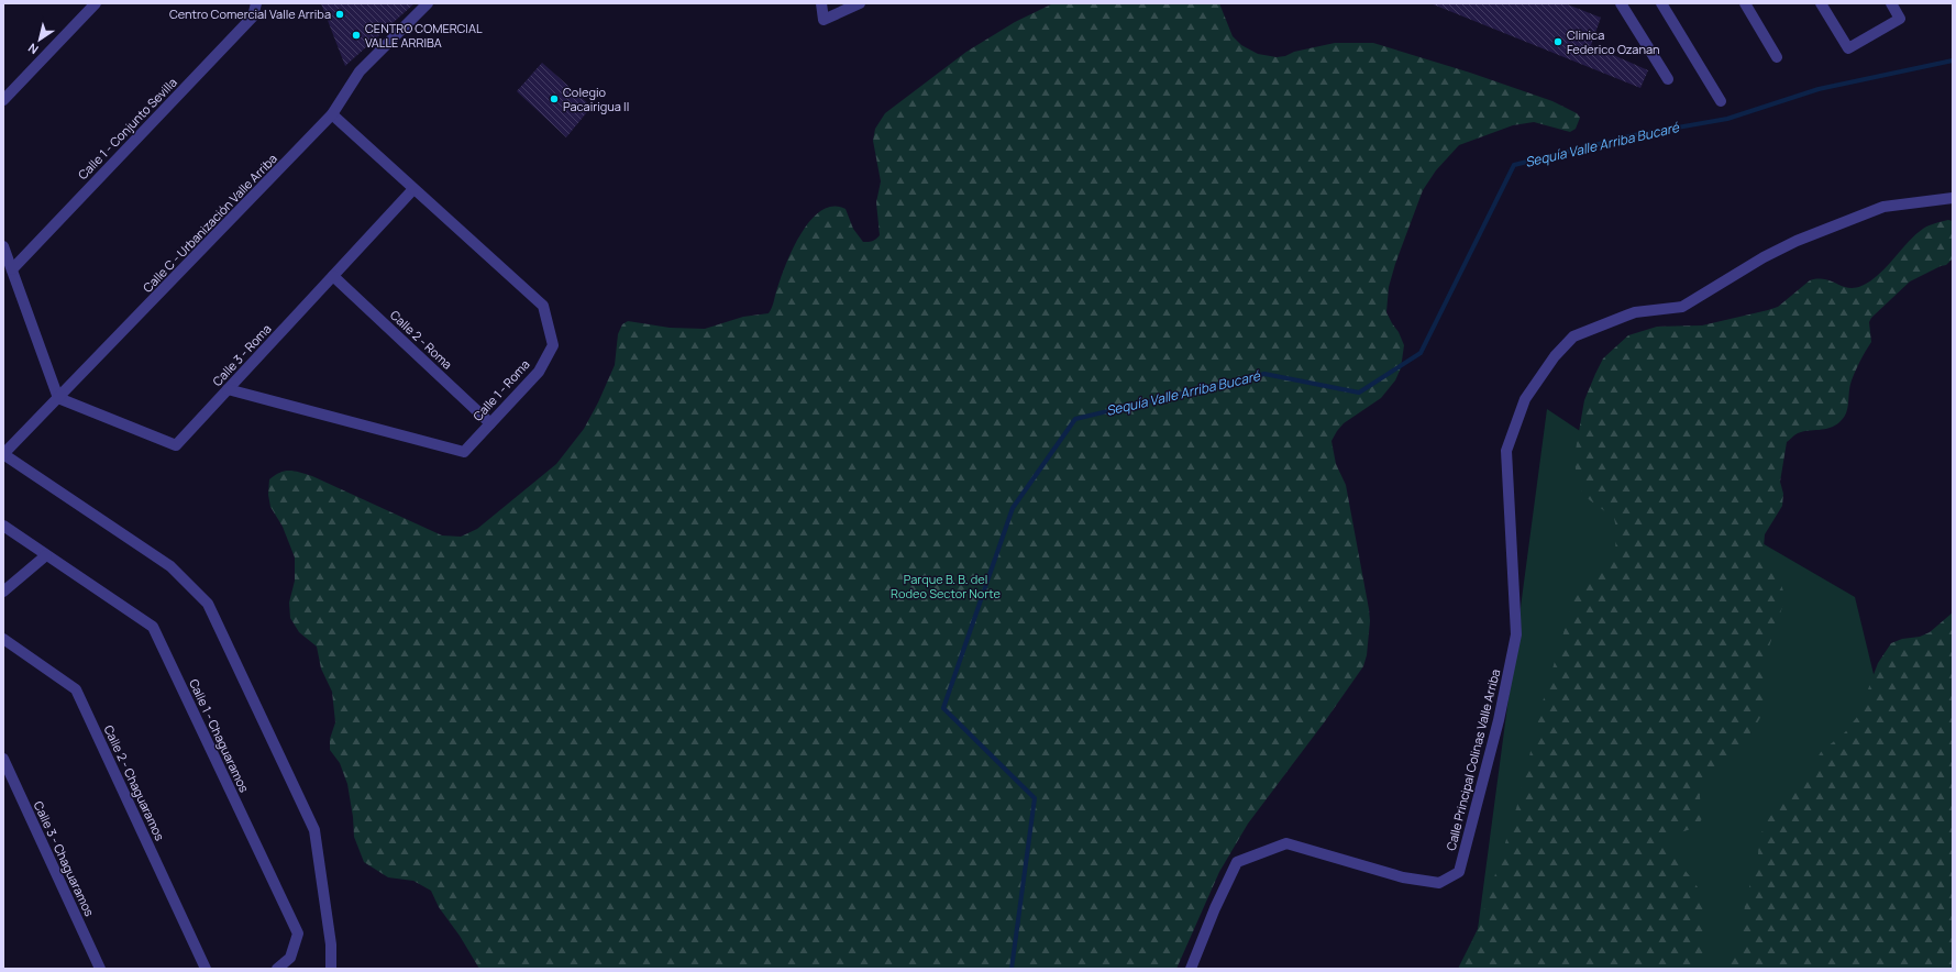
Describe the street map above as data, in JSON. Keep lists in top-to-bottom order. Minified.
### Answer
{"streets":{"street":["Calle 1 - Conjunto Sevilla","Calle C - Urbanización Valle Arriba","Calle 2 - Roma","Calle 3 - Roma","Calle 1 - Roma","Calle 1 - Chaguaramos","Calle Principal Colinas Valle Arriba","Calle 2 - Chaguaramos","Calle 3 - Chaguaramos"]},"crossings":[["Calle C - Urbanización Valle Arriba","Calle 3 - Roma"],["Calle C - Urbanización Valle Arriba","Calle 1 - Roma"],["Calle 2 - Roma","Calle 3 - Roma"],["Calle 2 - Roma","Calle 1 - Roma"],["Calle 3 - Roma","Calle 1 - Roma"]],"water":["Sequía Valle Arriba Bucaré"],"parks":["Parque B. B. del Rodeo Sector Norte"],"places":["Centro Comercial Valle Arriba","CENTRO COMERCIAL VALLE ARRIBA","Clinica Federico Ozanan","Colegio Pacairigua II"],"north":"bottom left"}
